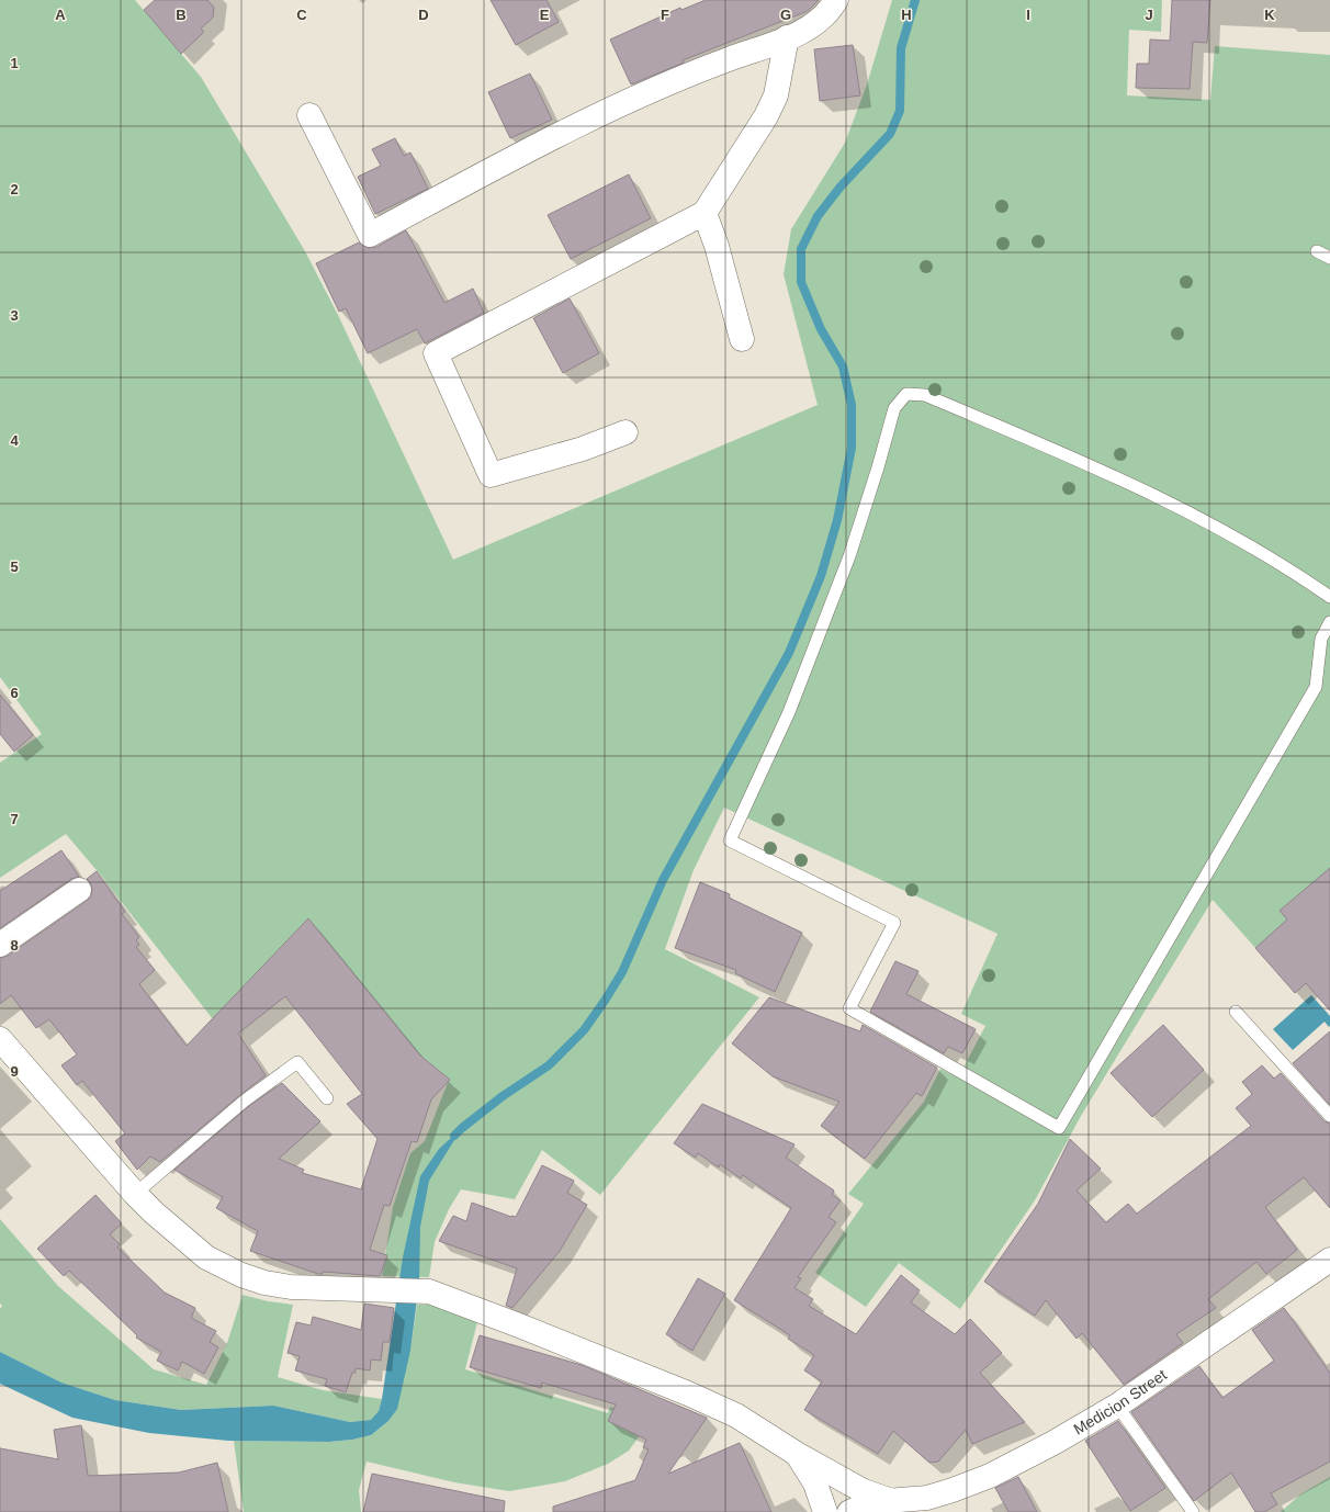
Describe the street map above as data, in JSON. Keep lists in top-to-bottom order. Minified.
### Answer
{"streets":{"street":["Medicion Street"]},"grid":{"columns":["A","B","C","D","E","F","G","H","I","J","K"],"rows":["1","2","3","4","5","6","7","8","9"]}}
